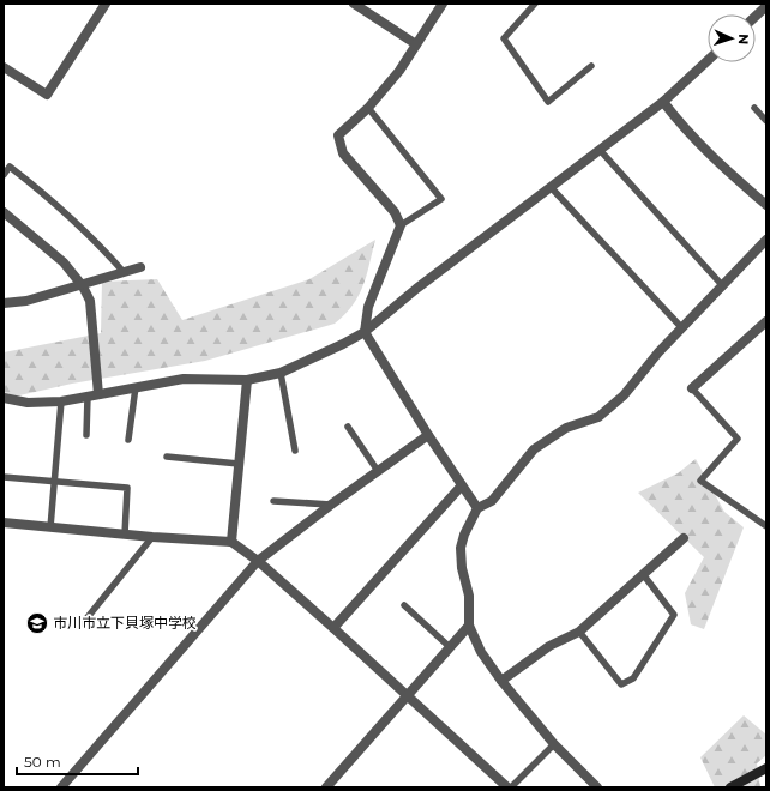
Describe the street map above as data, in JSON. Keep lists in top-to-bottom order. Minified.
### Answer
{"places":{"school or university":["市川市立下貝塚中学校"]},"scale_bar":"50 m","north":"right"}
